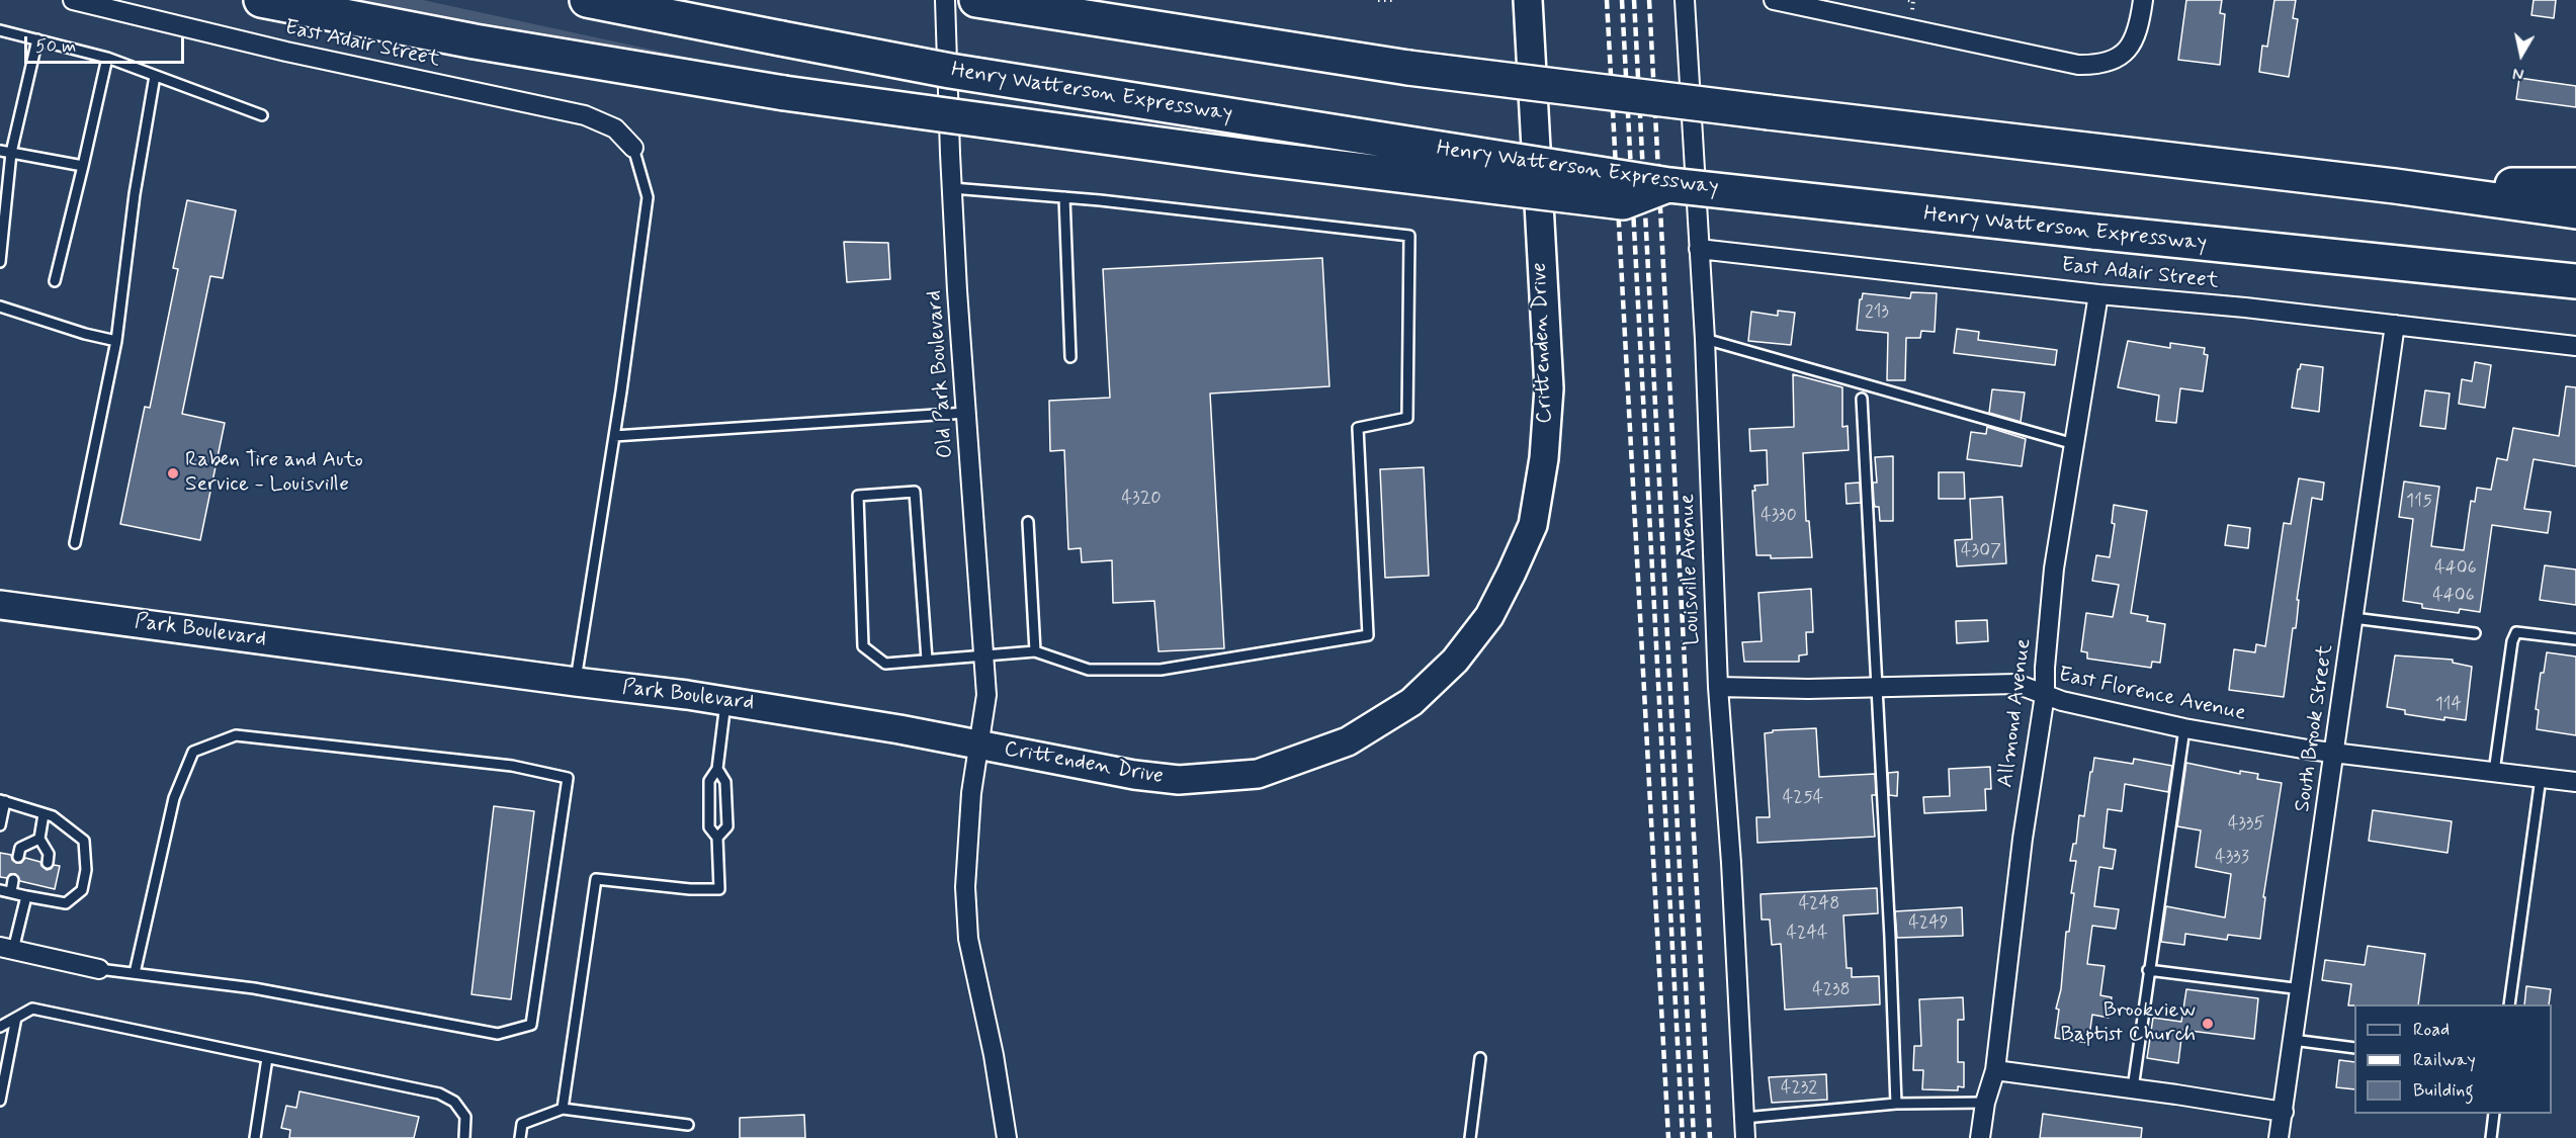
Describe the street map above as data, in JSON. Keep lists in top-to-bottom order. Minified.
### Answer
{"streets":{"highway":["Henry Watterson Expressway"],"main road":["Crittenden Drive","Park Boulevard"],"street":["East Adair Street","Old Park Boulevard","Louisville Avenue","East Florence Avenue","Allmond Avenue","South Brook Street"]},"crossings":[["East Adair Street","Louisville Avenue"],["East Adair Street","Allmond Avenue"],["East Adair Street","South Brook Street"],["Crittenden Drive","Old Park Boulevard"],["Crittenden Drive","Park Boulevard"],["Old Park Boulevard","Park Boulevard"],["Louisville Avenue","East Florence Avenue"],["East Florence Avenue","Allmond Avenue"],["East Florence Avenue","South Brook Street"]],"places":["Raben Tire and Auto Service - Louisville","Brookview Baptist Church"],"house_numbers":["213","4320","115","4330","4307","4406","4406","114","4254","4335","4333","4248","4249","4244","4238","4232"],"legend":["Road","Railway","Building"],"scale_bar":"50 m","north":"bottom"}
